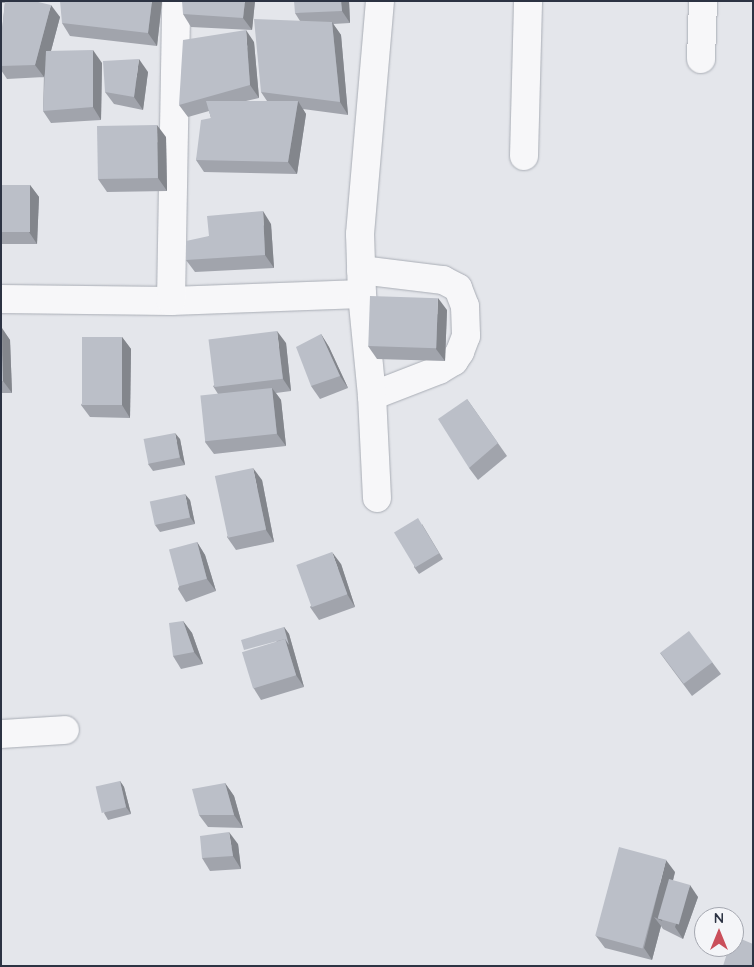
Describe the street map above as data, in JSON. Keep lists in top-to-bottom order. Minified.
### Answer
{"north":"top"}
